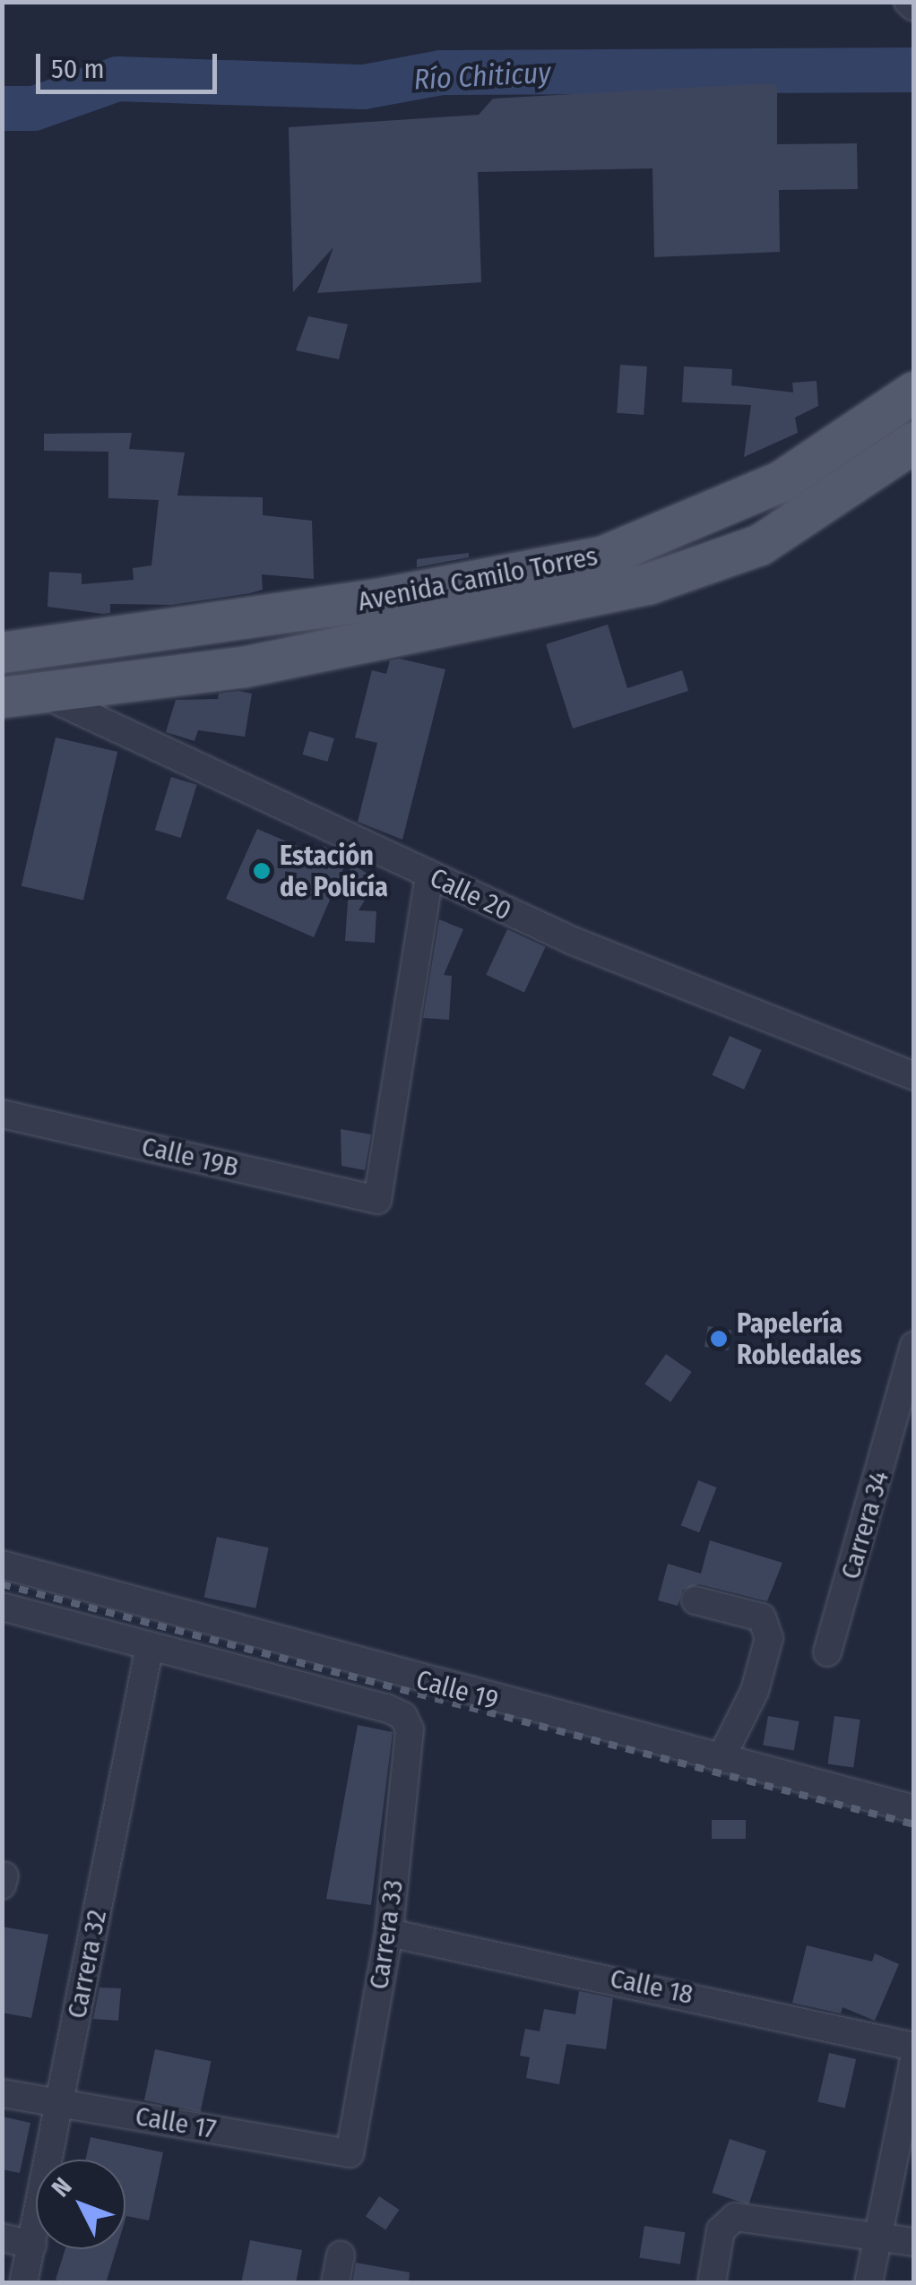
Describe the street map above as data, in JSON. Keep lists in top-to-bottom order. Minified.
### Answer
{"streets":{"main road":["Avenida Camilo Torres"],"street":["Calle 20","Calle 19B","Carrera 34","Calle 19","Carrera 33","Carrera 32","Calle 18","Calle 17"]},"crossings":[["Avenida Camilo Torres","Calle 20"],["Calle 20","Calle 19B"],["Calle 19","Carrera 33"],["Calle 19","Carrera 32"],["Carrera 33","Calle 18"],["Carrera 33","Calle 17"],["Carrera 32","Calle 17"]],"water":["Río Chiticuy"],"places":["Estación de Policía","Papelería Robledales"],"scale_bar":"50 m","north":"top left"}
